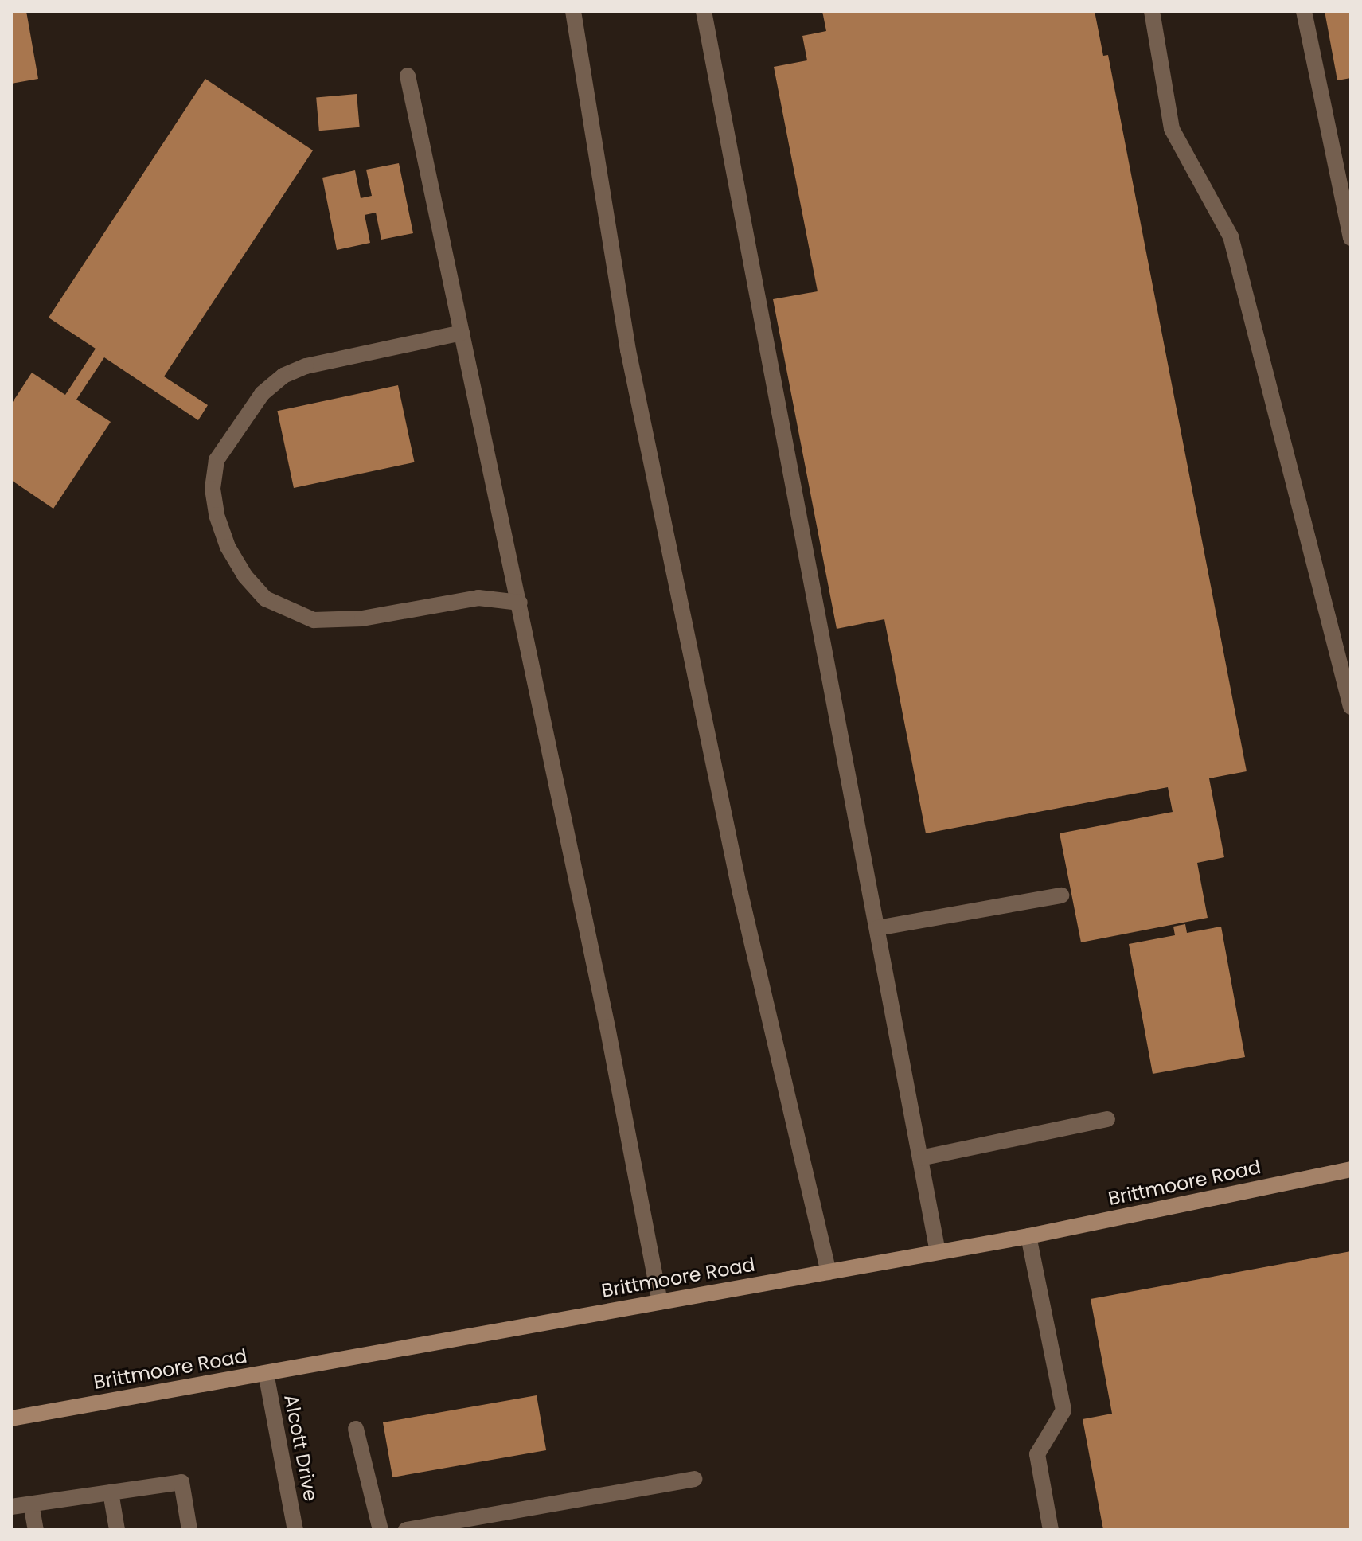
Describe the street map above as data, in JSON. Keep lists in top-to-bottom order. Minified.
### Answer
{"streets":{"main road":["Brittmoore Road"],"street":["Alcott Drive"]},"crossings":[["Brittmoore Road","Alcott Drive"]]}
